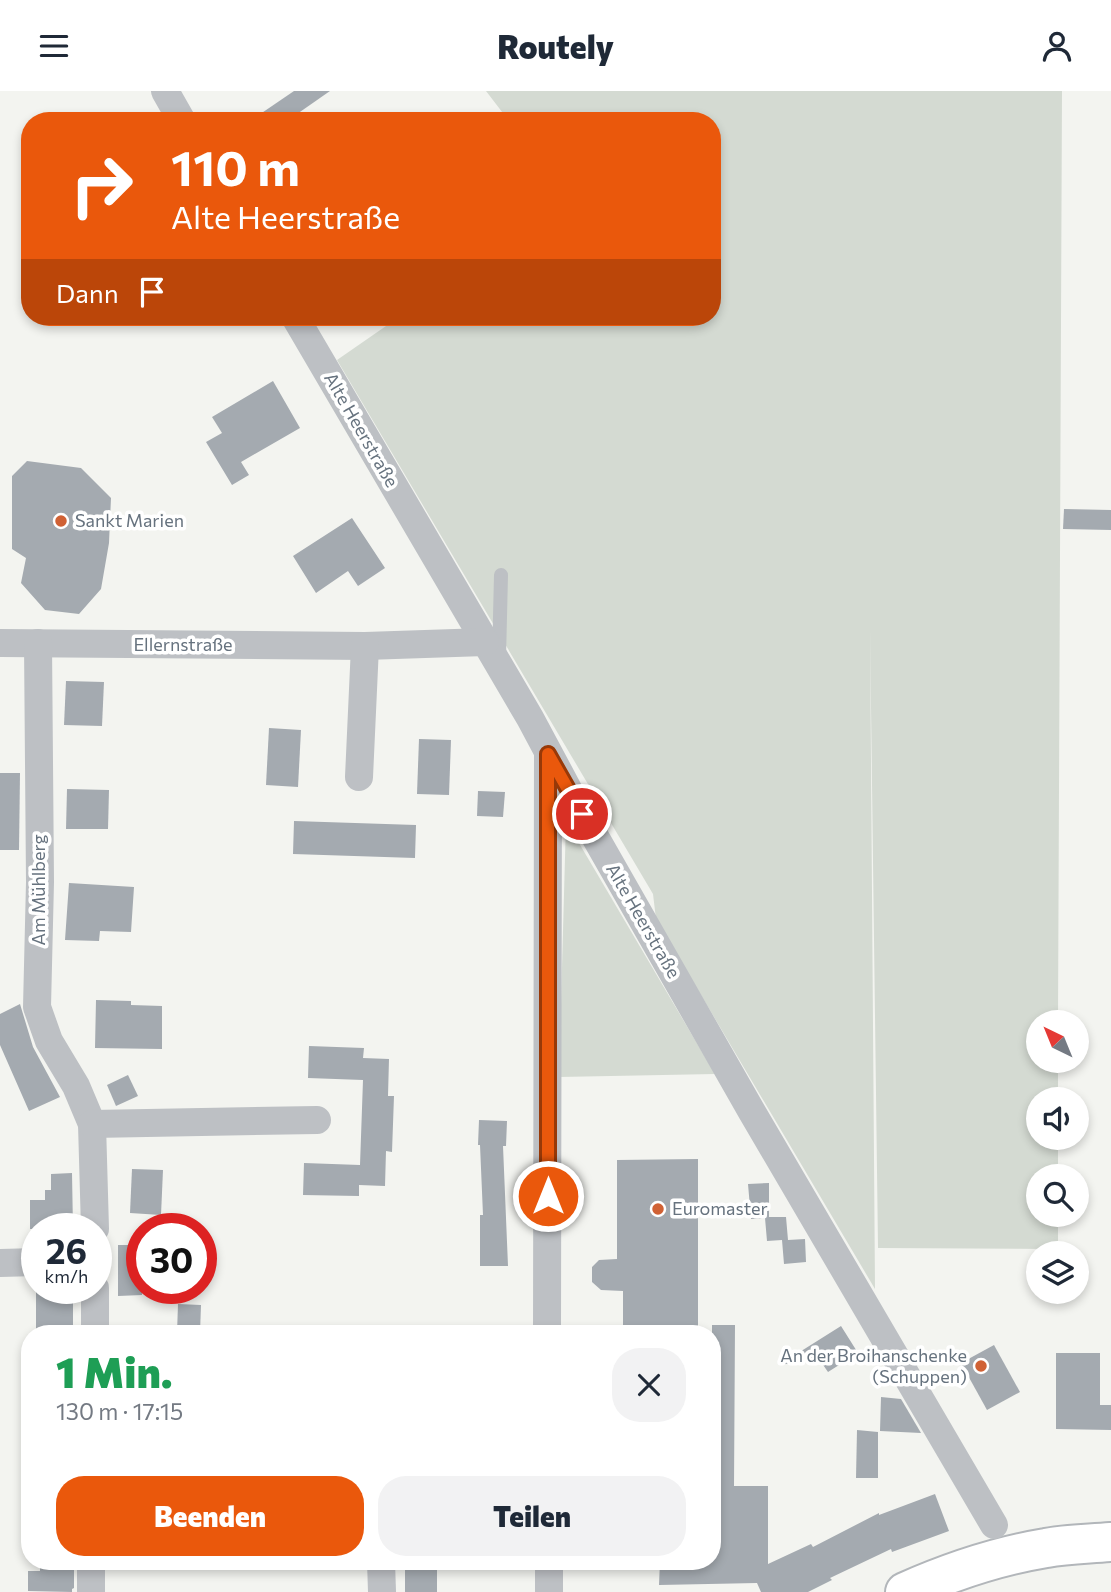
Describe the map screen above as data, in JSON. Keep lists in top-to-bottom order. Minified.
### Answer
{"streets":{"street":["Alte Heerstraße","Ellernstraße","Am Mühlberg"]},"crossings":[["Alte Heerstraße","Ellernstraße"],["Ellernstraße","Am Mühlberg"]],"places":["Sankt Marien","Euromaster","An der Broihanschenke (Schuppen)"],"north":"top left","page":{"header":"Routely","turn":["110 m","Alte Heerstraße"],"then":"Dann","speed":"26 km/h","limit":"30","heading":["1 Min.","130 m · 17:15"],"buttons":["Beenden","Teilen"]}}
